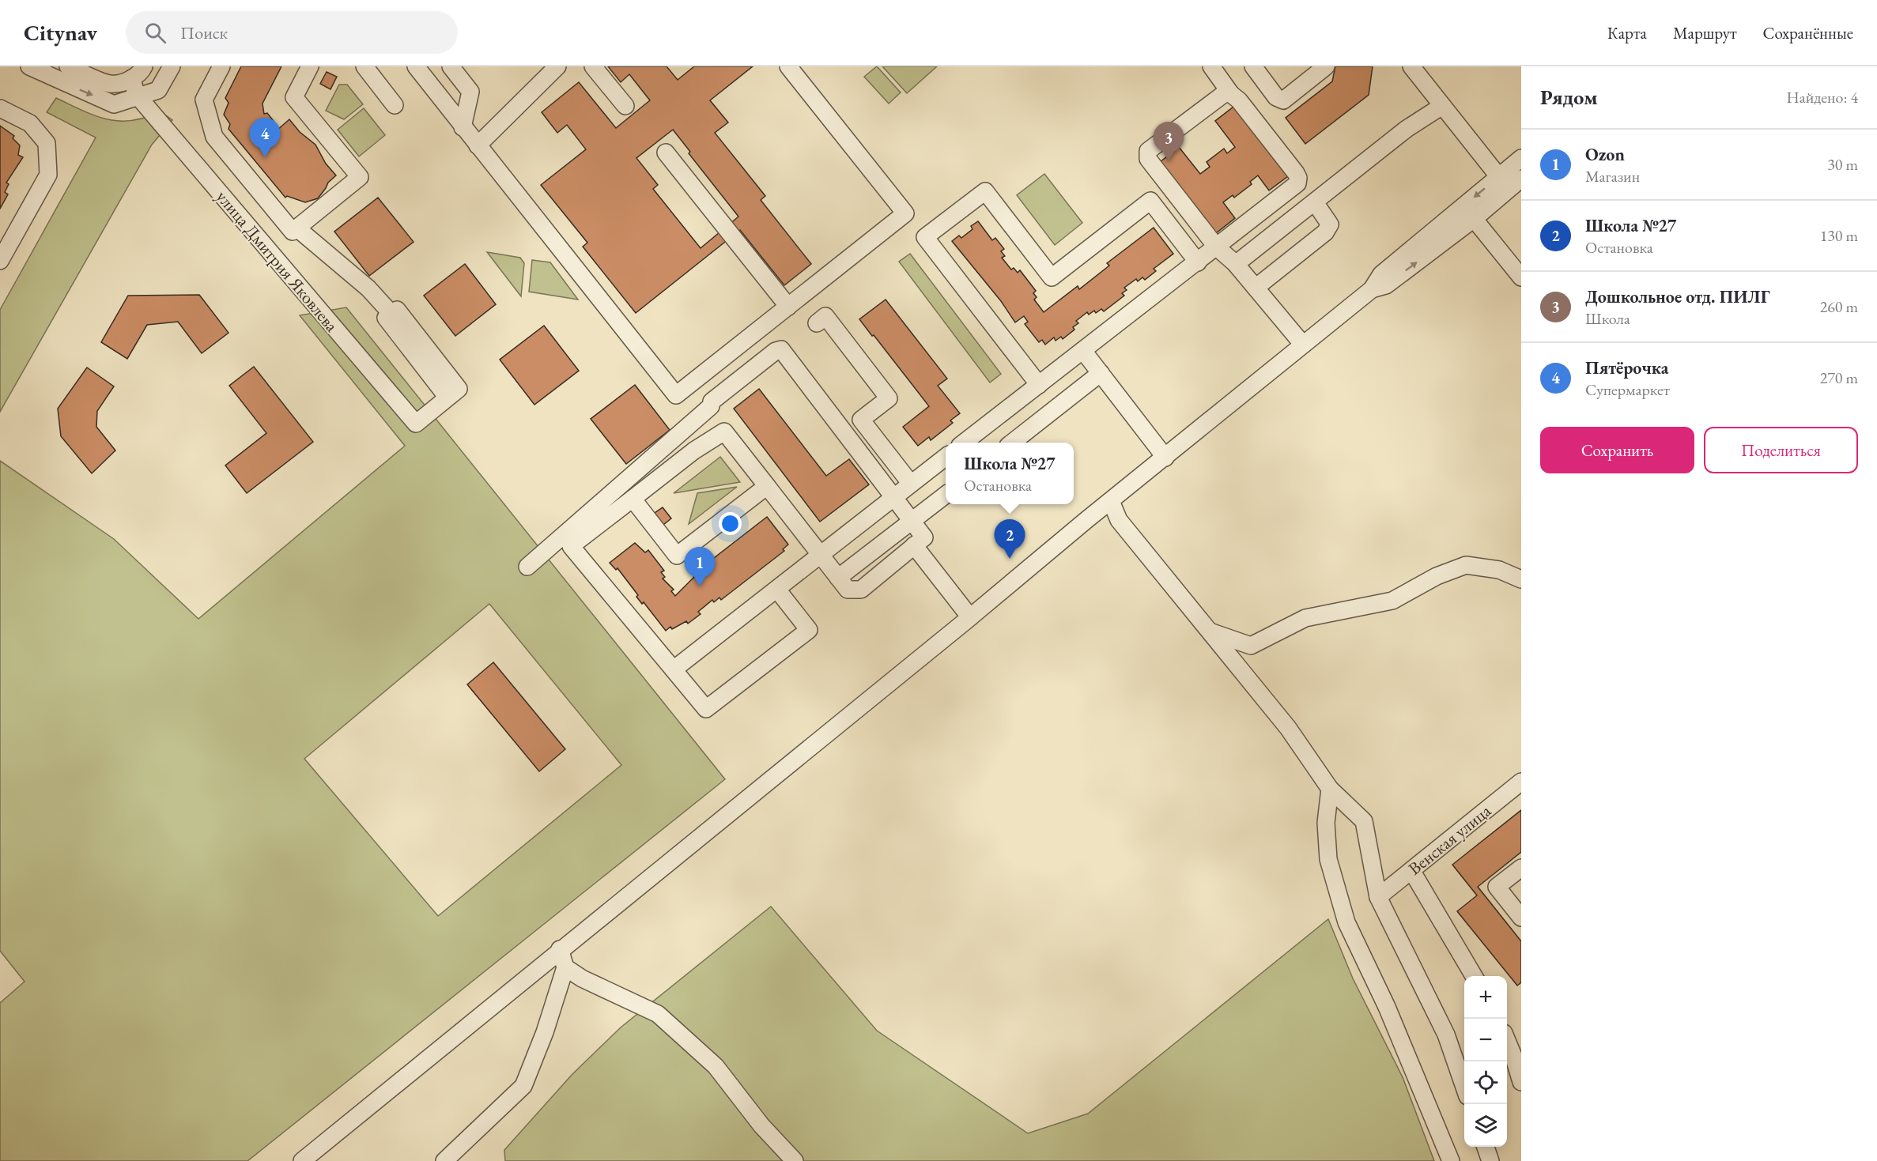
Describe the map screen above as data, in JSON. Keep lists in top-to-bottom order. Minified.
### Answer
{"streets":{"street":["улица Дмитрия Яковлева","Венская улица"]},"page":{"header":"Citynav","search":"Поиск","nav":["Карта","Маршрут","Сохранённые"],"heading":["Рядом","Найдено: 4"],"pins":["4","3","2","1"],"list":[{"mark":"1","name":"Ozon","note":"Магазин","value":"30 m"},{"mark":"2","name":"Школа №27","note":"Остановка","value":"130 m"},{"mark":"3","name":"Дошкольное отд. ПИЛГ","note":"Школа","value":"260 m"},{"mark":"4","name":"Пятёрочка","note":"Супермаркет","value":"270 m"}],"buttons":["Сохранить","Поделиться"],"popup":["Школа №27","Остановка"],"map_buttons":["+","−"]}}
